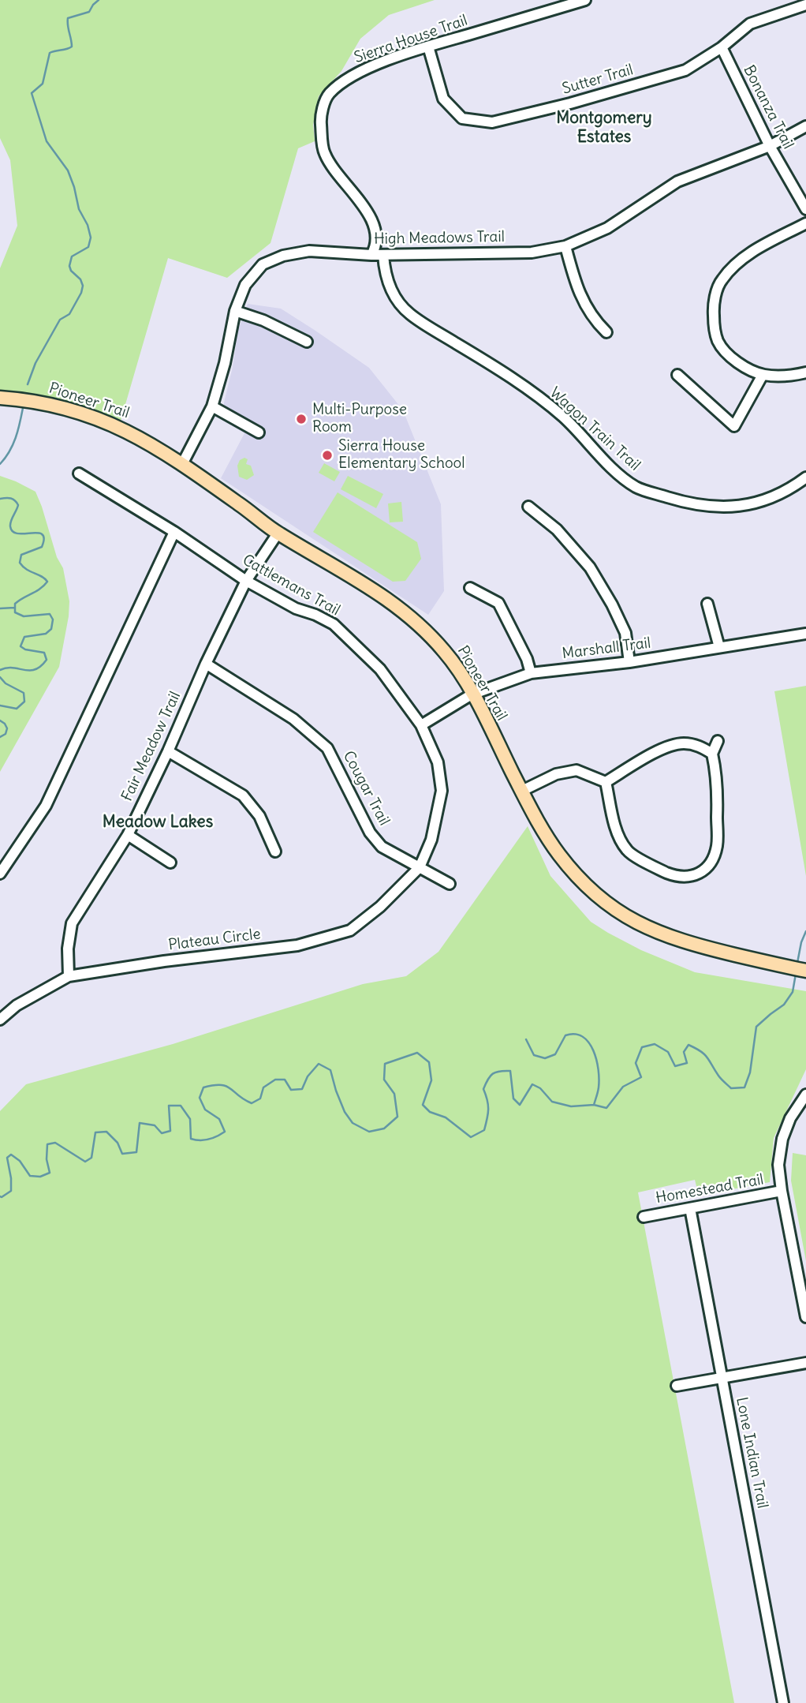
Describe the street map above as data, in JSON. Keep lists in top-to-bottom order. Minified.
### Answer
{"streets":{"main road":["Pioneer Trail"],"street":["Sierra House Trail","Sutter Trail","Bonanza Trail","High Meadows Trail","Wagon Train Trail","Cattlemans Trail","Marshall Trail","Fair Meadow Trail","Cougar Trail","Plateau Circle","Homestead Trail","Lone Indian Trail"]},"crossings":[["Sierra House Trail","Sutter Trail"],["Sierra House Trail","High Meadows Trail"],["Sutter Trail","Bonanza Trail"],["Bonanza Trail","High Meadows Trail"],["High Meadows Trail","Pioneer Trail"],["High Meadows Trail","Wagon Train Trail"],["Pioneer Trail","Marshall Trail"],["Pioneer Trail","Fair Meadow Trail"],["Cattlemans Trail","Marshall Trail"],["Cattlemans Trail","Fair Meadow Trail"],["Cattlemans Trail","Cougar Trail"],["Cattlemans Trail","Plateau Circle"],["Fair Meadow Trail","Cougar Trail"],["Fair Meadow Trail","Plateau Circle"],["Cougar Trail","Plateau Circle"],["Homestead Trail","Lone Indian Trail"]],"districts":["Montgomery Estates","Meadow Lakes"],"places":["Multi-Purpose Room","Sierra House Elementary School"]}
